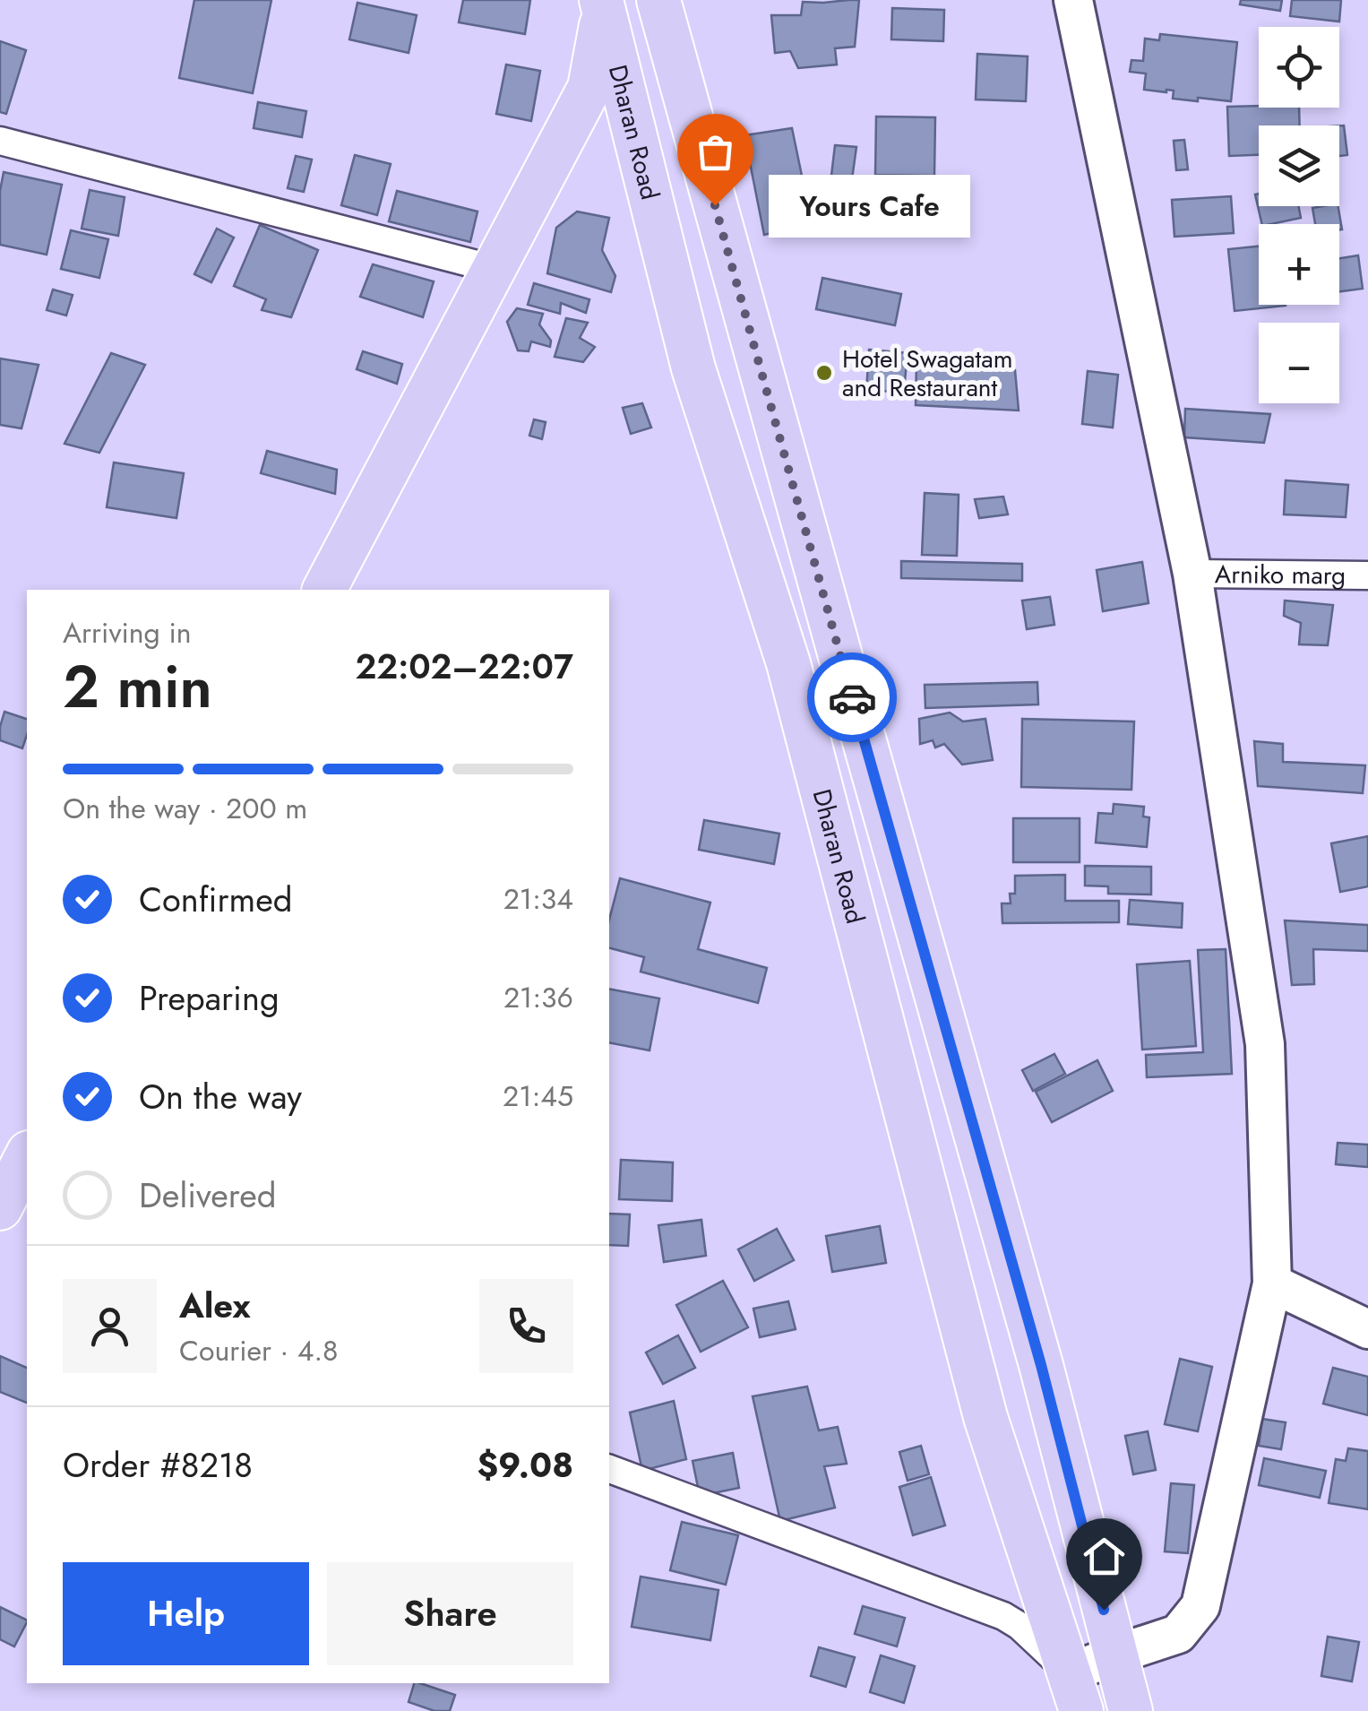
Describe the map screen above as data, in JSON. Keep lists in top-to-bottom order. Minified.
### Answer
{"streets":{"main road":["Dharan Road"],"street":["Arniko marg"]},"places":["Yours Cafe","Hotel Swagatam and Restaurant"],"page":{"map_buttons":["+","−"],"bubble":"Yours Cafe","heading":["2 min","Arriving in","22:02–22:07"],"panel":["Alex","Courier · 4.8","Order #8218","$9.08"],"bar":"On the way · 200 m","list":[["Confirmed","21:34"],["Preparing","21:36"],["On the way","21:45"],"Delivered"],"buttons":["Help","Share"]}}
